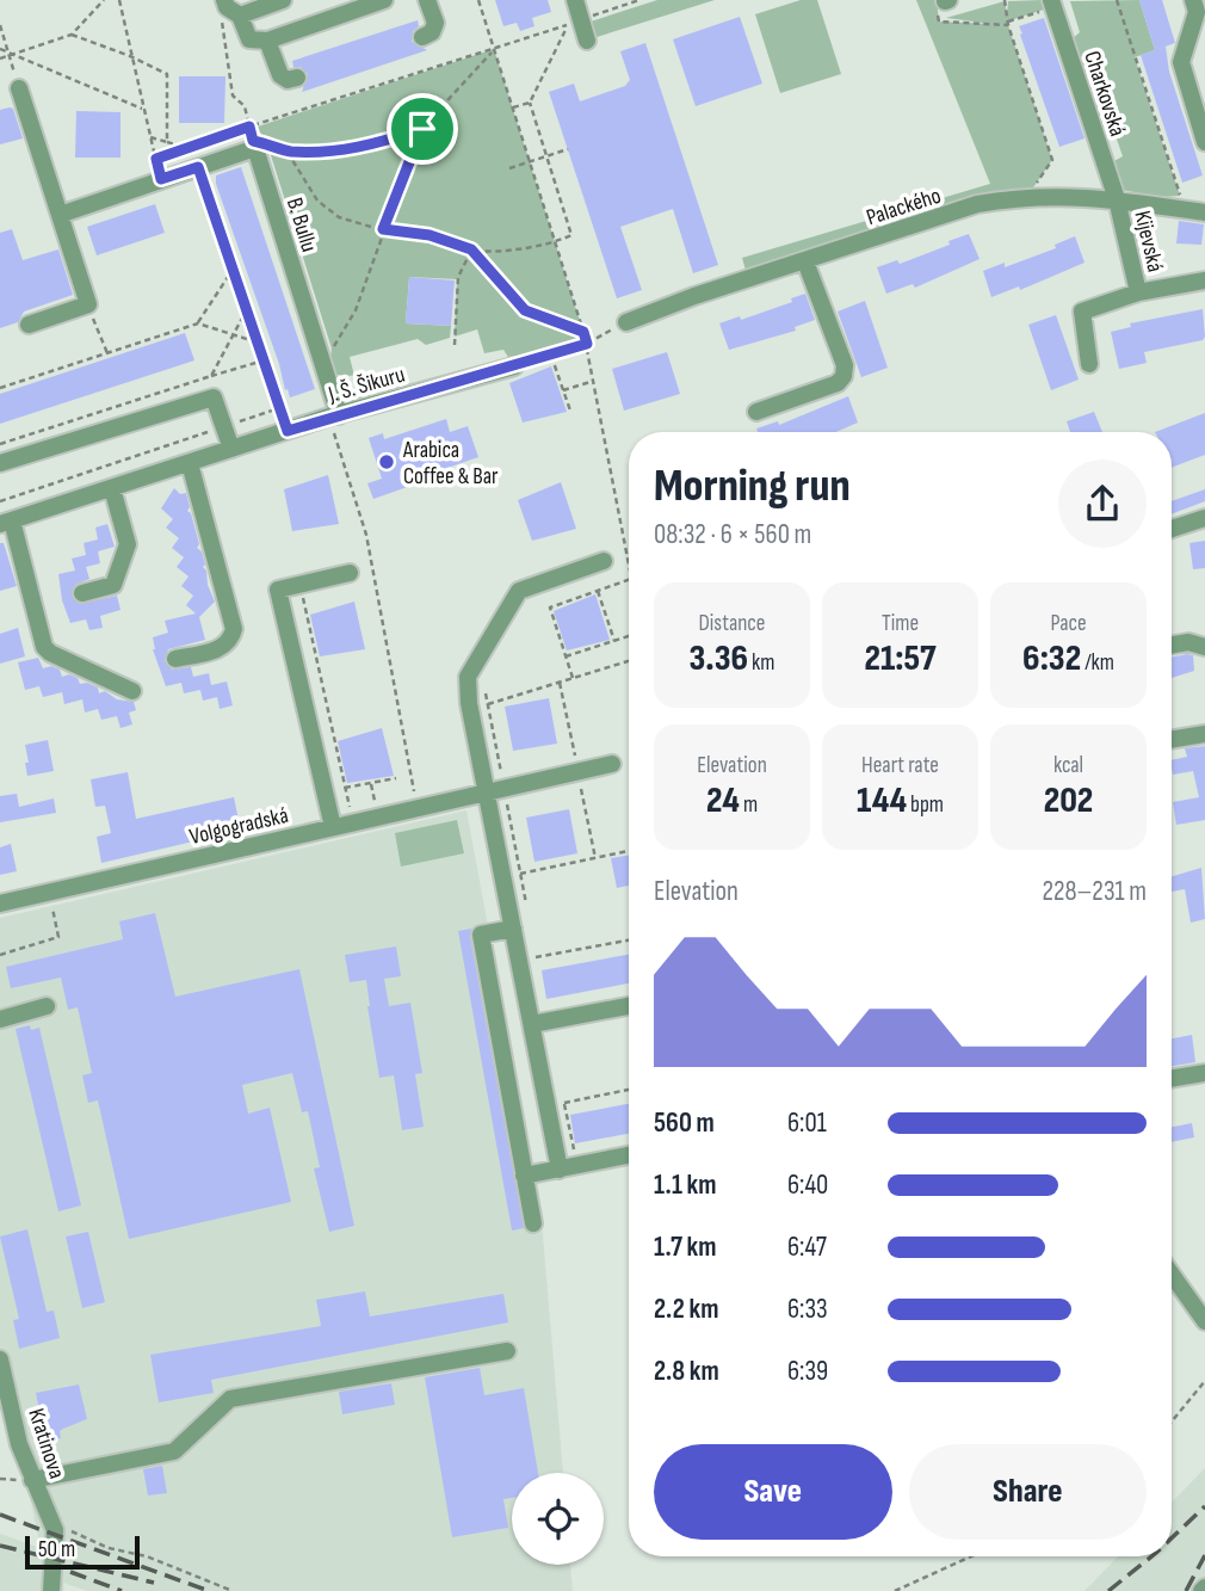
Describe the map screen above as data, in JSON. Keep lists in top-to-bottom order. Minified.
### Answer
{"streets":{"street":["Charkovská","Palackého","B. Bullu","Kijevská","J. Š. Šikuru","Volgogradská","Kratinova"]},"crossings":[["Charkovská","Palackého"],["Charkovská","Kijevská"],["Palackého","Kijevská"],["B. Bullu","J. Š. Šikuru"]],"places":["Arabica Coffee & Bar"],"scale_bar":"50 m","page":{"heading":["Morning run","08:32 · 6 × 560 m"],"stats":[["Distance","3.36 km"],["Time","21:57"],["Pace","6:32 /km"],["Elevation","24 m"],["Heart rate","144 bpm"],["kcal","202"]],"chart":["Elevation","228–231 m"],"list":[{"name":"560 m","note":"6:01"},{"name":"1.1 km","note":"6:40"},{"name":"1.7 km","note":"6:47"},{"name":"2.2 km","note":"6:33"},{"name":"2.8 km","note":"6:39"}],"buttons":["Save","Share"],"scale":"50 m"}}
